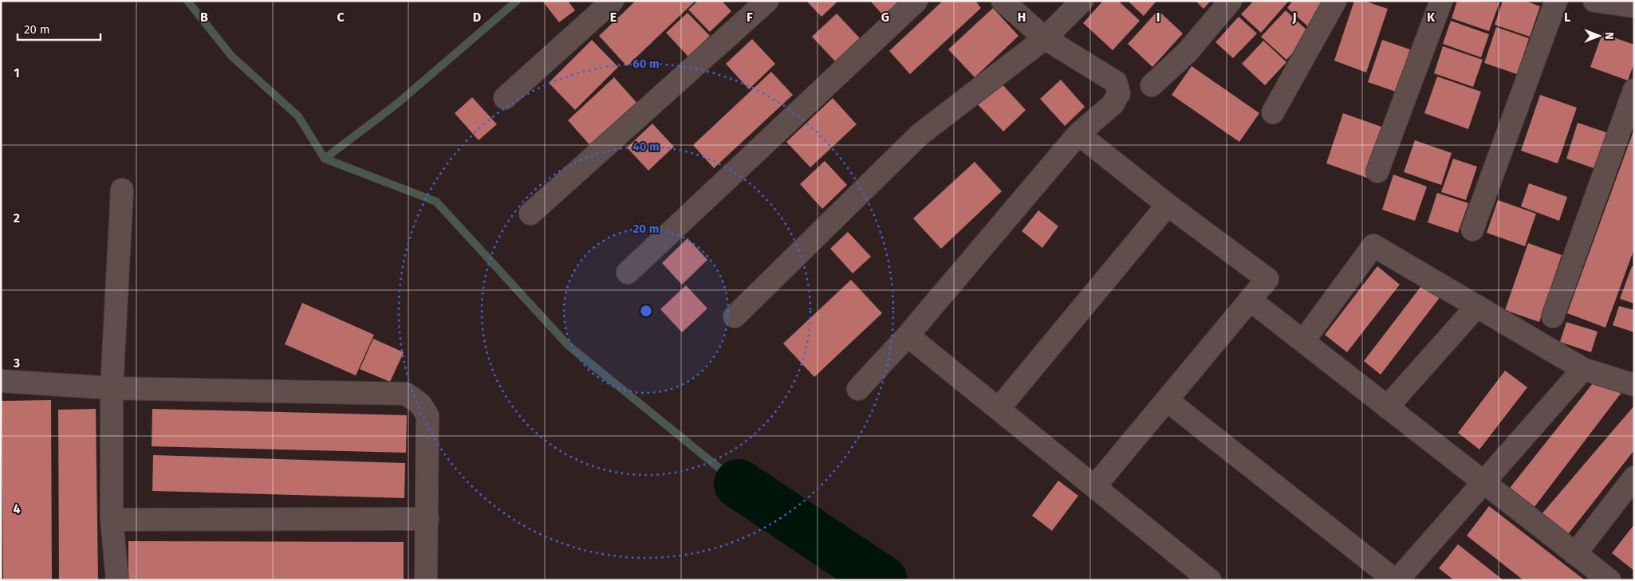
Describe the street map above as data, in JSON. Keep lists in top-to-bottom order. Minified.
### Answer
{"scale_bar":"20 m","north":"right","grid":{"columns":["B","C","D","E","F","G","H","I","J","K","L"],"rows":["1","2","3","4"]},"rings":["60 m","40 m","20 m"]}
